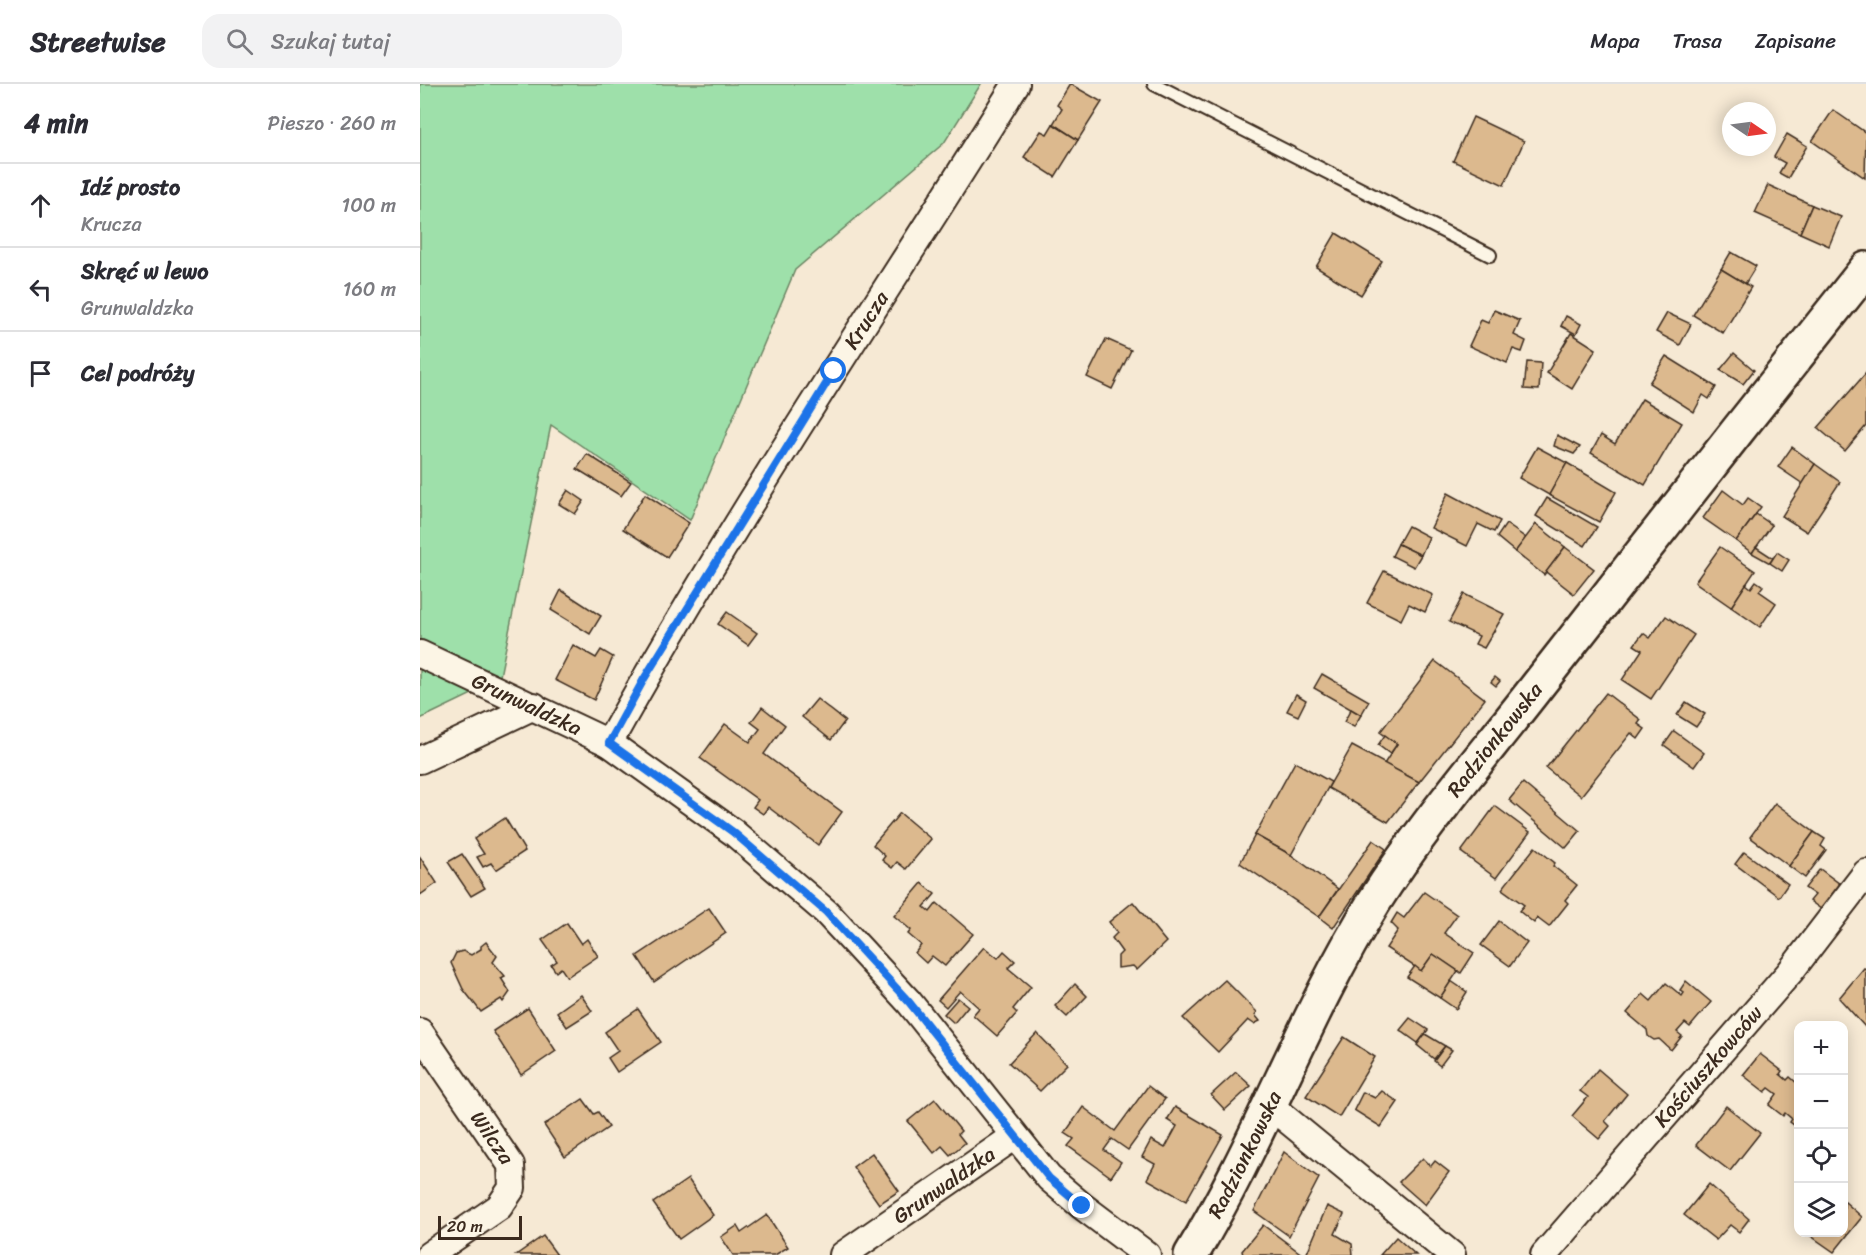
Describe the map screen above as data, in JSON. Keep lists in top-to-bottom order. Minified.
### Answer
{"streets":{"street":["Krucza","Grunwaldzka","Radzionkowska","Kościuszkowców","Wilcza"]},"crossings":[["Krucza","Grunwaldzka"]],"scale_bar":"20 m","north":"right","page":{"header":"Streetwise","search":"Szukaj tutaj","nav":["Mapa","Trasa","Zapisane"],"heading":["4 min","Pieszo · 260 m"],"list":[["Idź prosto","Krucza","100 m"],["Skręć w lewo","Grunwaldzka","160 m"],"Cel podróży"],"map_buttons":["+","−"],"scale":"20 m"}}
